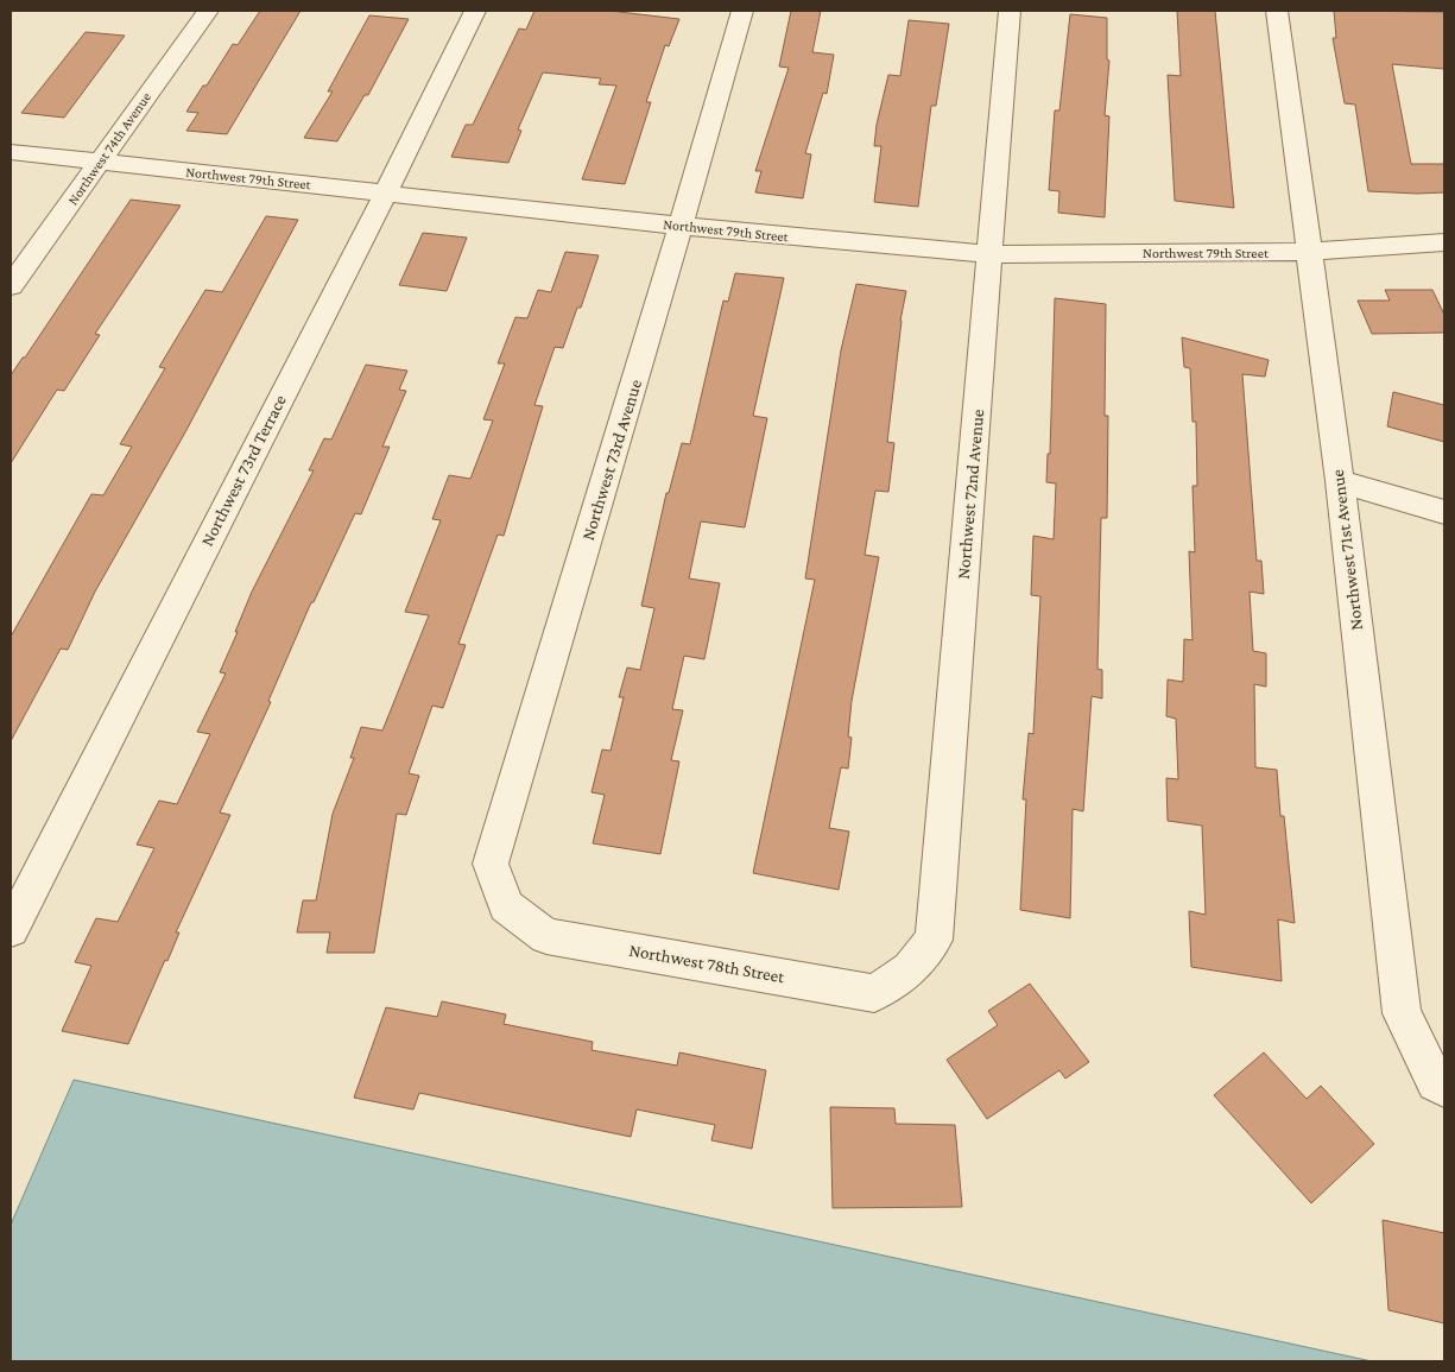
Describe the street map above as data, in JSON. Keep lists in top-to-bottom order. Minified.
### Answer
{"streets":{"street":["Northwest 74th Avenue","Northwest 79th Street","Northwest 73rd Avenue","Northwest 73rd Terrace","Northwest 72nd Avenue","Northwest 71st Avenue","Northwest 78th Street"]},"crossings":[["Northwest 74th Avenue","Northwest 79th Street"],["Northwest 79th Street","Northwest 73rd Avenue"],["Northwest 79th Street","Northwest 73rd Terrace"],["Northwest 79th Street","Northwest 72nd Avenue"],["Northwest 79th Street","Northwest 71st Avenue"],["Northwest 73rd Avenue","Northwest 78th Street"],["Northwest 72nd Avenue","Northwest 78th Street"]]}
